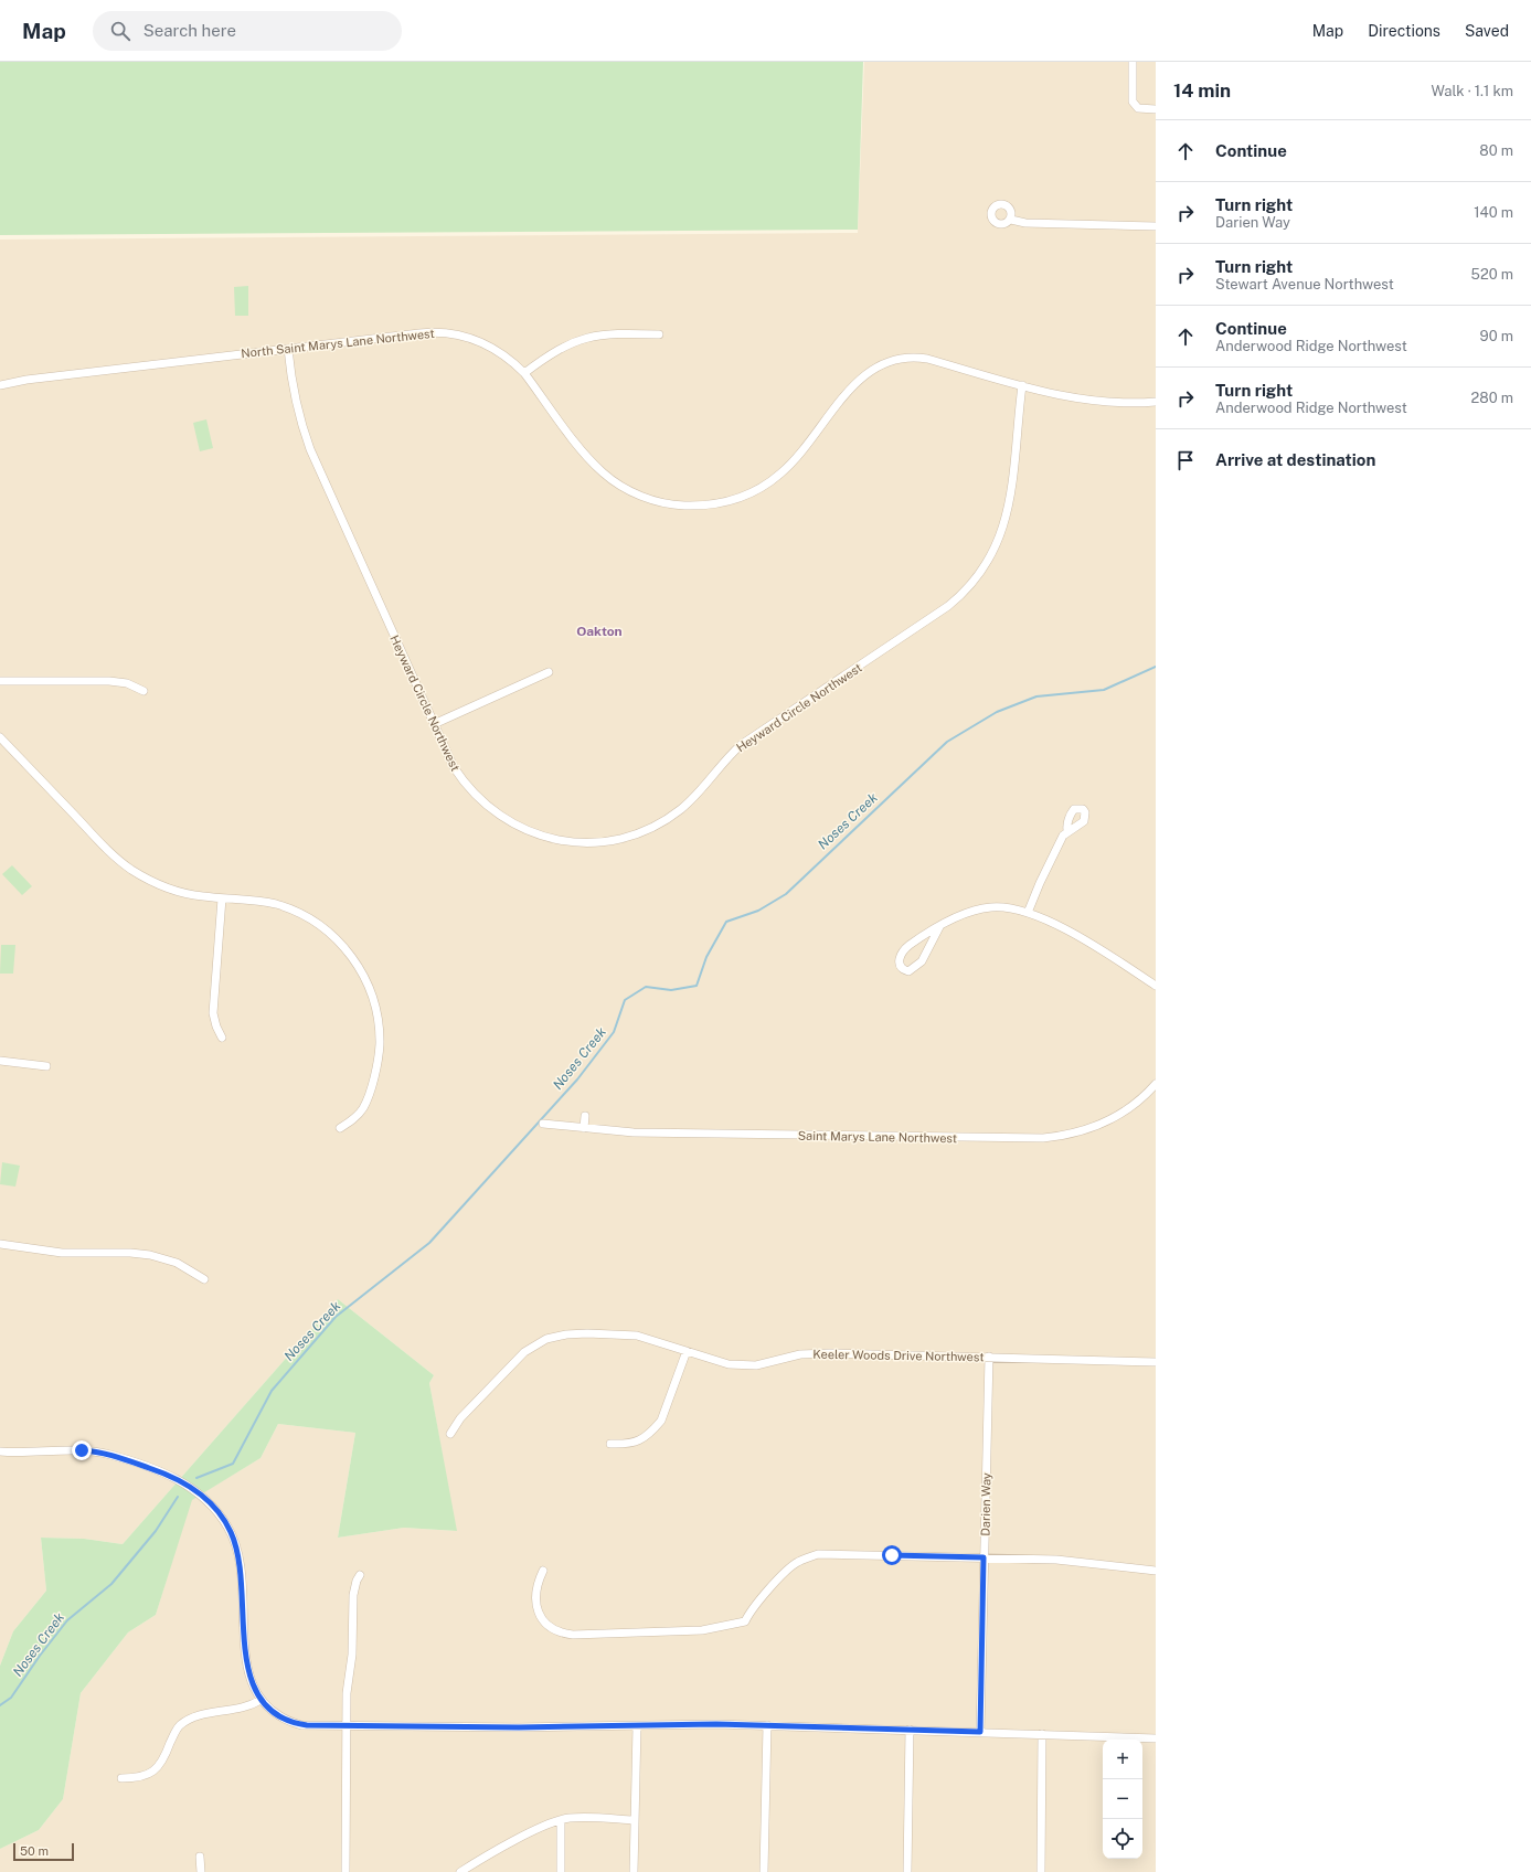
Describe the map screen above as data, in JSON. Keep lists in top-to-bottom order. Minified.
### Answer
{"streets":{"street":["North Saint Marys Lane Northwest","Heyward Circle Northwest","Saint Marys Lane Northwest","Keeler Woods Drive Northwest","Darien Way"]},"crossings":[["North Saint Marys Lane Northwest","Heyward Circle Northwest"],["Keeler Woods Drive Northwest","Darien Way"]],"districts":["Oakton"],"water":["Noses Creek"],"scale_bar":"50 m","page":{"header":"Map","search":"Search here","nav":["Map","Directions","Saved"],"heading":["14 min","Walk · 1.1 km"],"list":[["Continue","80 m"],["Turn right","Darien Way","140 m"],["Turn right","Stewart Avenue Northwest","520 m"],["Continue","Anderwood Ridge Northwest","90 m"],["Turn right","Anderwood Ridge Northwest","280 m"],"Arrive at destination"],"map_buttons":["+","−"],"scale":"50 m"}}
